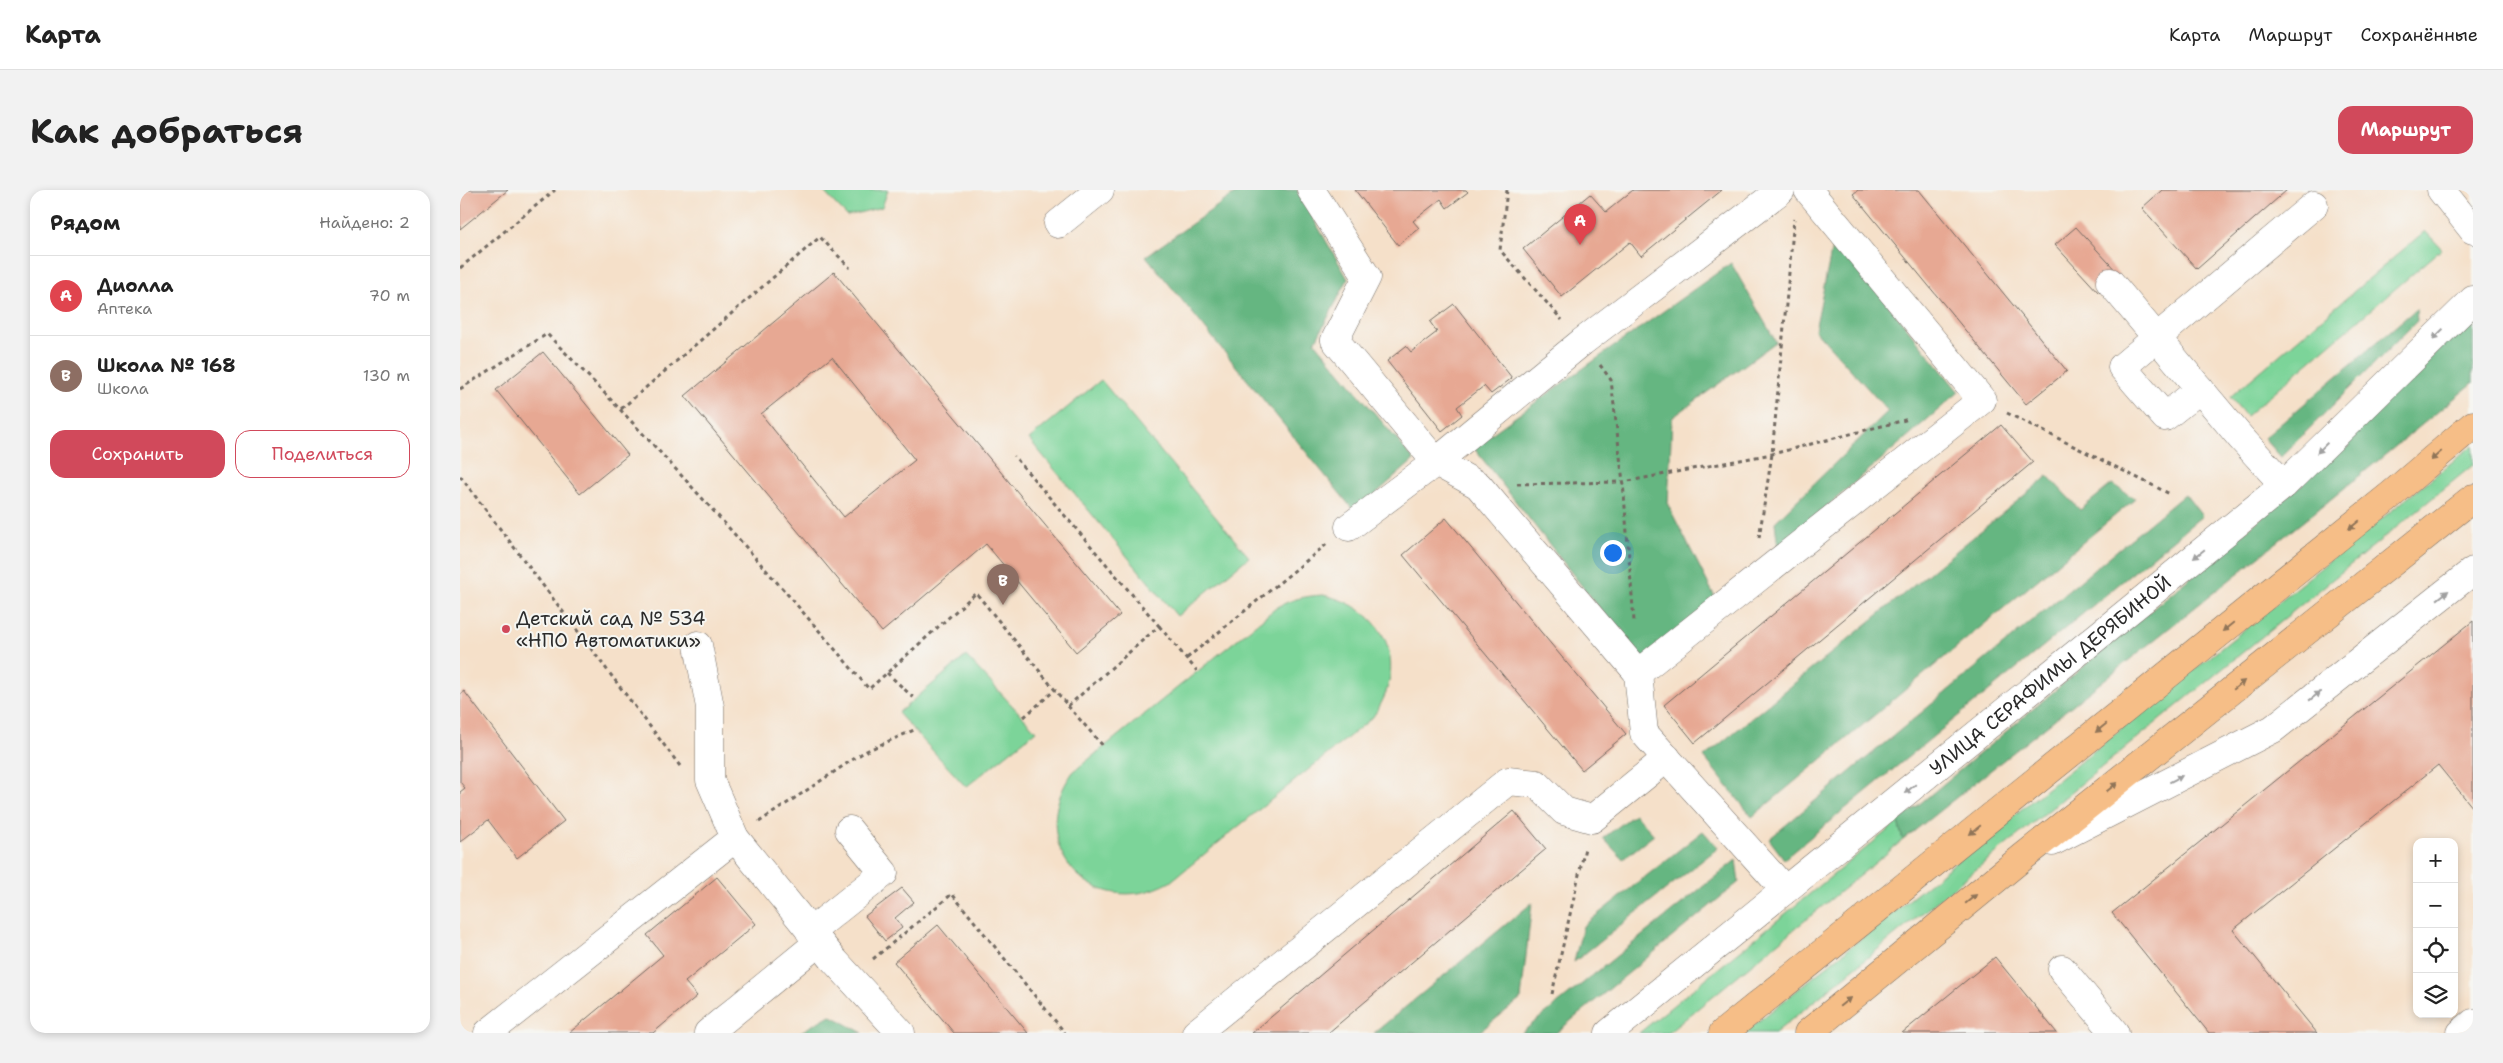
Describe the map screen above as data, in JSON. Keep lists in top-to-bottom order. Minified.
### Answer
{"streets":{"street":["УЛИЦА СЕРАФИМЫ ДЕРЯБИНОЙ"]},"places":["Детский сад № 534 «НПО Автоматики»"],"page":{"header":"Карта","nav":["Карта","Маршрут","Сохранённые"],"buttons":["Маршрут",["Сохранить","Поделиться"]],"title":"Как добраться","heading":["Рядом","Найдено: 2"],"pins":["A","B"],"list":[{"mark":"A","name":"Диолла","note":"Аптека","value":"70 m"},{"mark":"B","name":"Школа № 168","note":"Школа","value":"130 m"}],"map_buttons":["+","−"]}}
